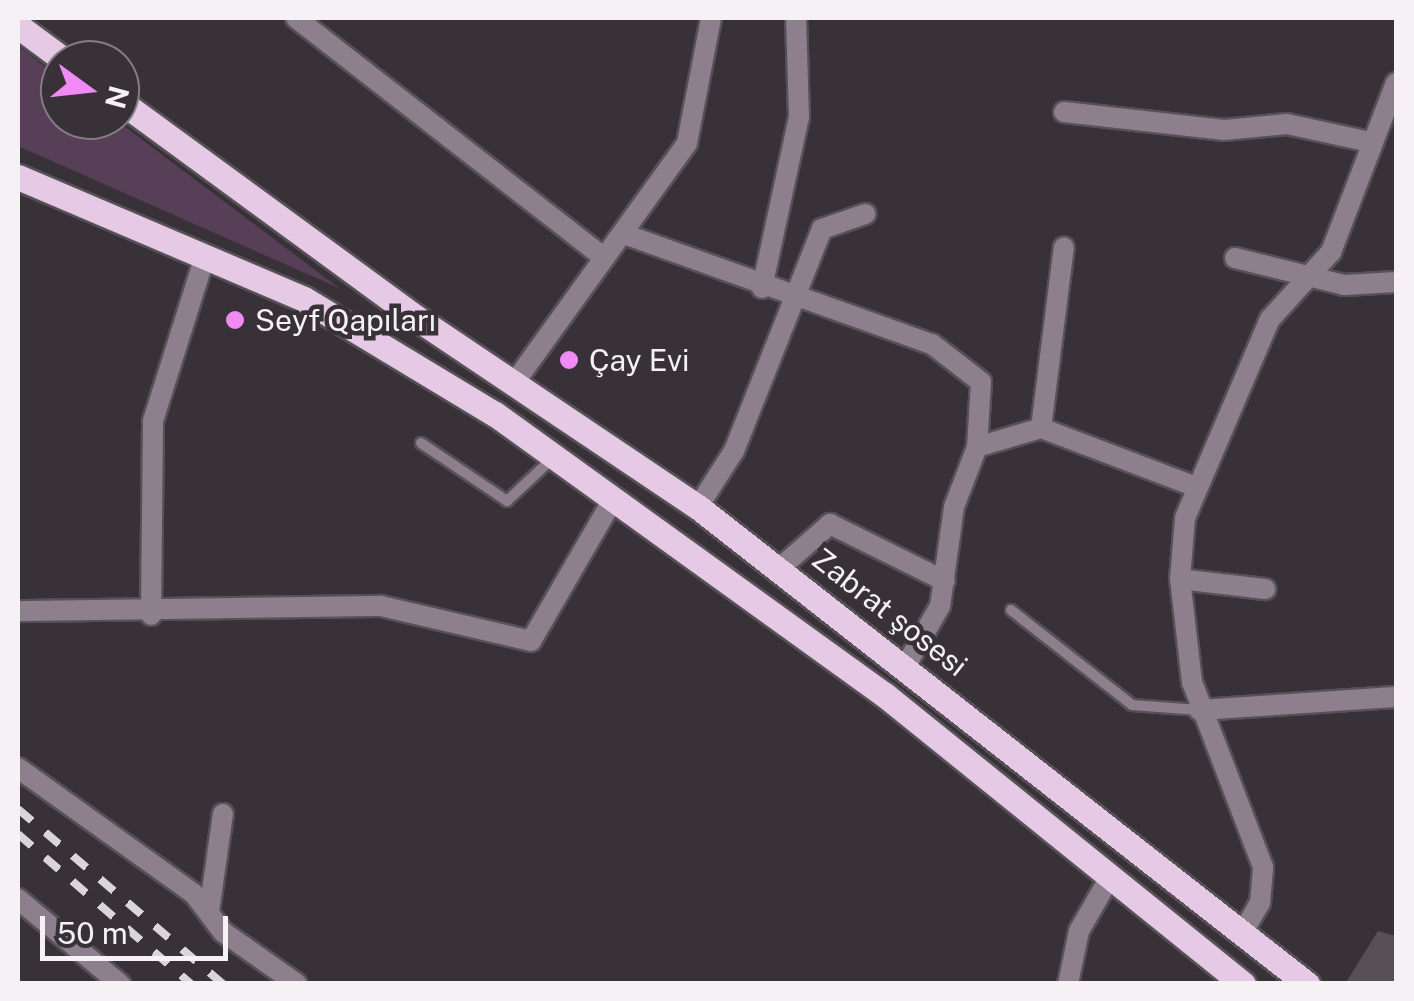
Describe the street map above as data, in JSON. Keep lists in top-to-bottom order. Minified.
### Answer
{"streets":{"main road":["Zabrat şosesi"]},"places":["Seyf Qapıları","Çay Evi"],"scale_bar":"50 m","north":"right"}
